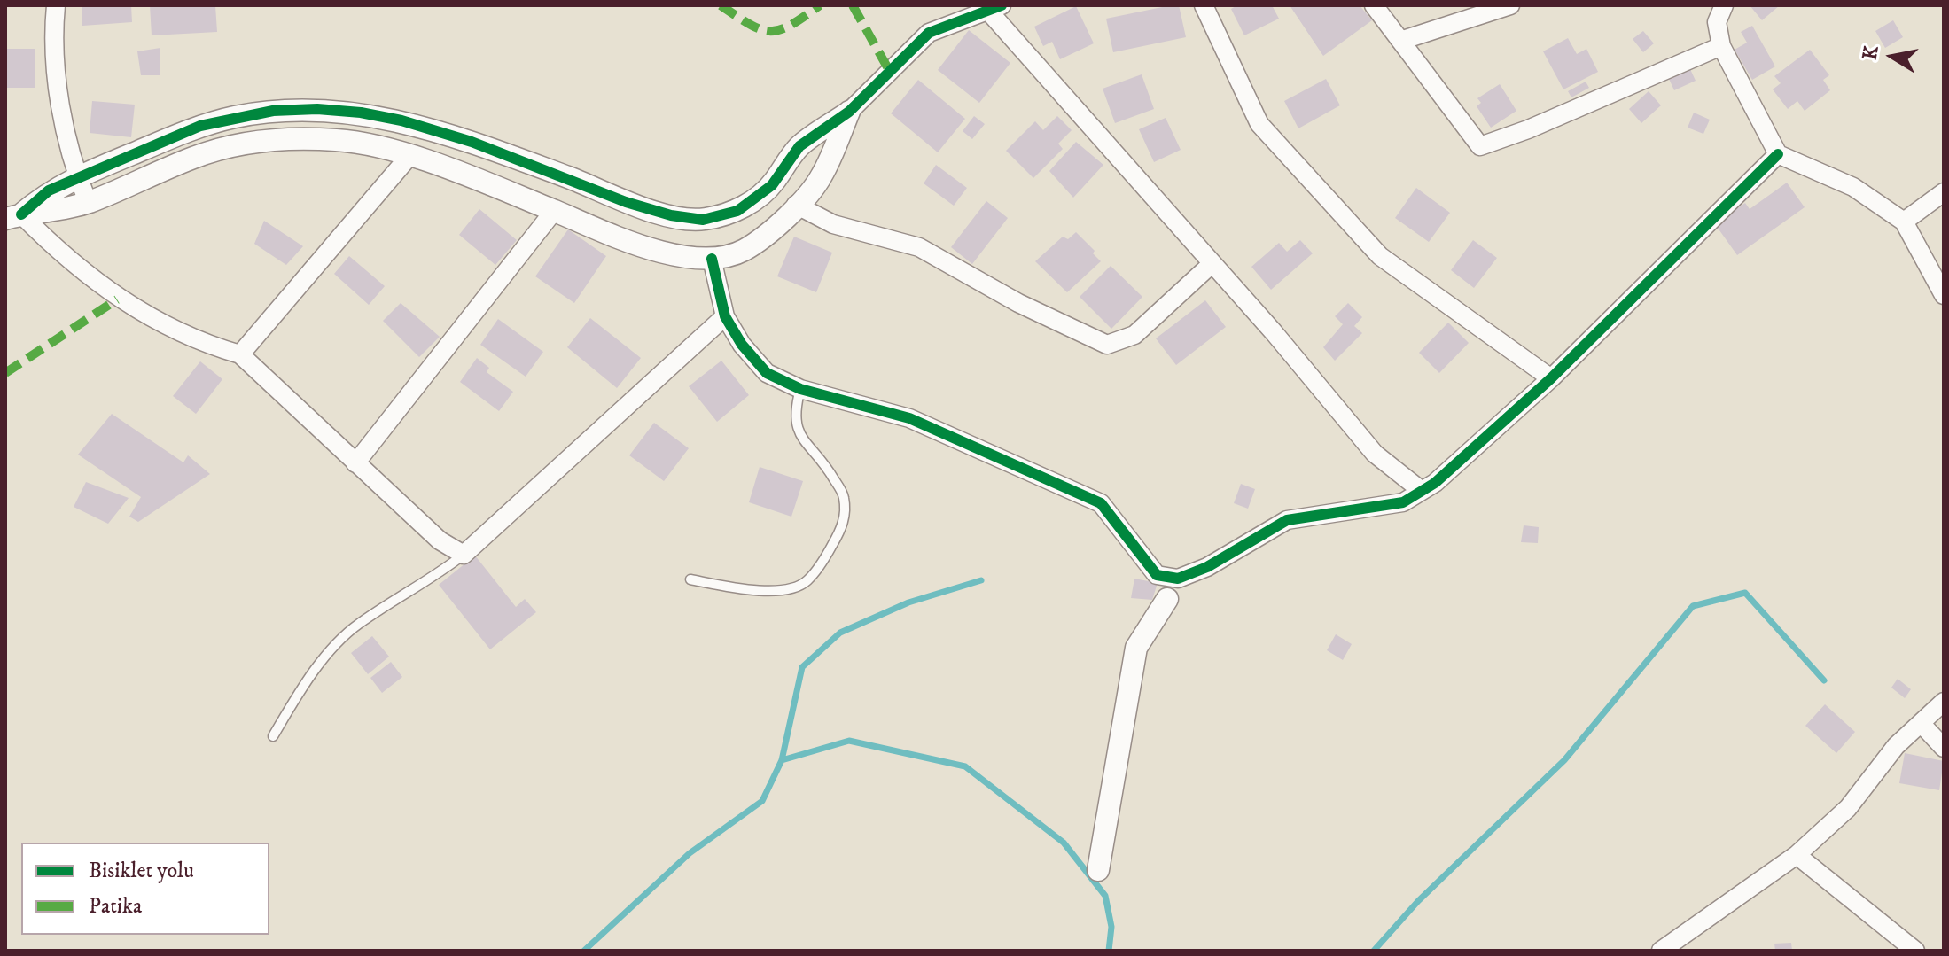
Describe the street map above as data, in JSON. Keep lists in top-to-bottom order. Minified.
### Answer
{"legend":["Bisiklet yolu","Patika"],"north":"left"}
